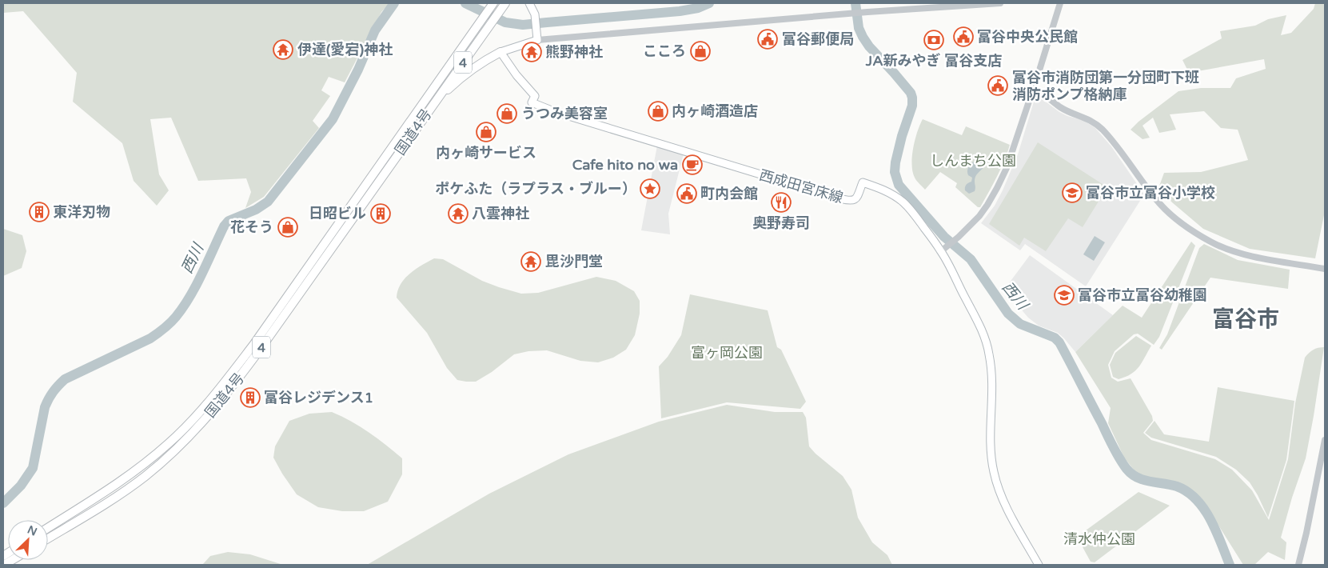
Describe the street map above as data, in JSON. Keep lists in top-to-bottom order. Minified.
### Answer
{"streets":{"highway":["4","国道4号"],"main road":["西成田宮床線"]},"crossings":[["4","国道4号"]],"districts":["富谷市"],"water":["西川"],"parks":["しんまち公園","富ヶ岡公園","清水仲公園"],"places":{"public building":["富谷中央公民館","富谷郵便局","富谷市消防団第一分団町下班 消防ポンプ格納庫","町内会館"],"bank":["JA新みやぎ 富谷支店"],"temple":["伊達(愛宕)神社","熊野神社","八雲神社","毘沙門堂"],"shop":["こころ","内ヶ崎酒造店","うつみ美容室","内ヶ崎サービス","花そう"],"cafe":["Cafe hito no wa"],"place":["ポケふた（ラプラス・ブルー）"],"school or university":["富谷市立富谷小学校","富谷市立富谷幼稚園"],"restaurant":["奥野寿司"],"building":["東洋刃物","日昭ビル","富谷レジデンス1"]},"north":"top right"}
